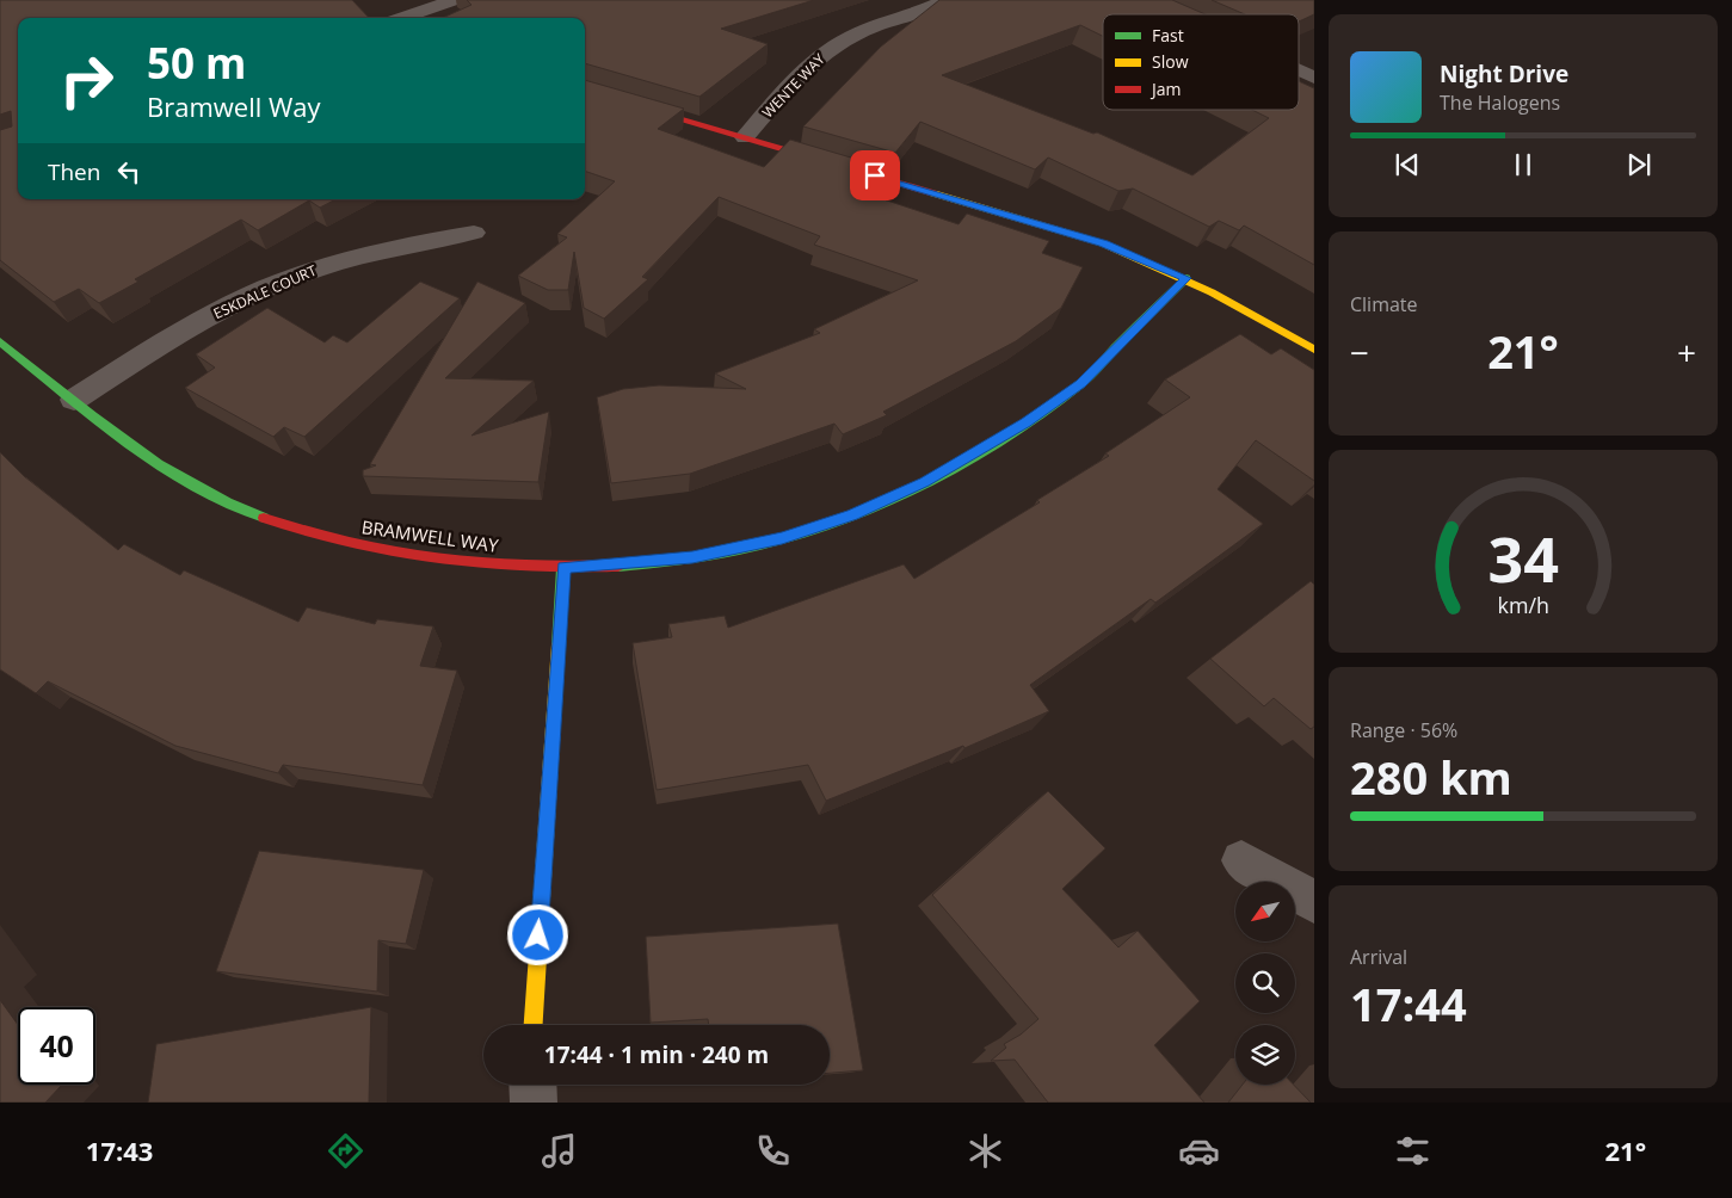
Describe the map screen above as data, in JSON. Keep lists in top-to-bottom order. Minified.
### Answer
{"streets":{"street":["WENTE WAY","ESKDALE COURT","BRAMWELL WAY"]},"crossings":[["ESKDALE COURT","BRAMWELL WAY"]],"legend":["Fast","Slow","Jam"],"north":"bottom left","page":{"turn":["50 m","Bramwell Way"],"song":["Night Drive","The Halogens"],"then":"Then","tile":["Climate",["Range · 56%","280 km"],["Arrival","17:44"]],"heat":["−","21°","+"],"limit":"40","trip":"17:44 · 1 min · 240 m","tabs":["17:43","21°"],"gauge":["34","km/h"]}}
